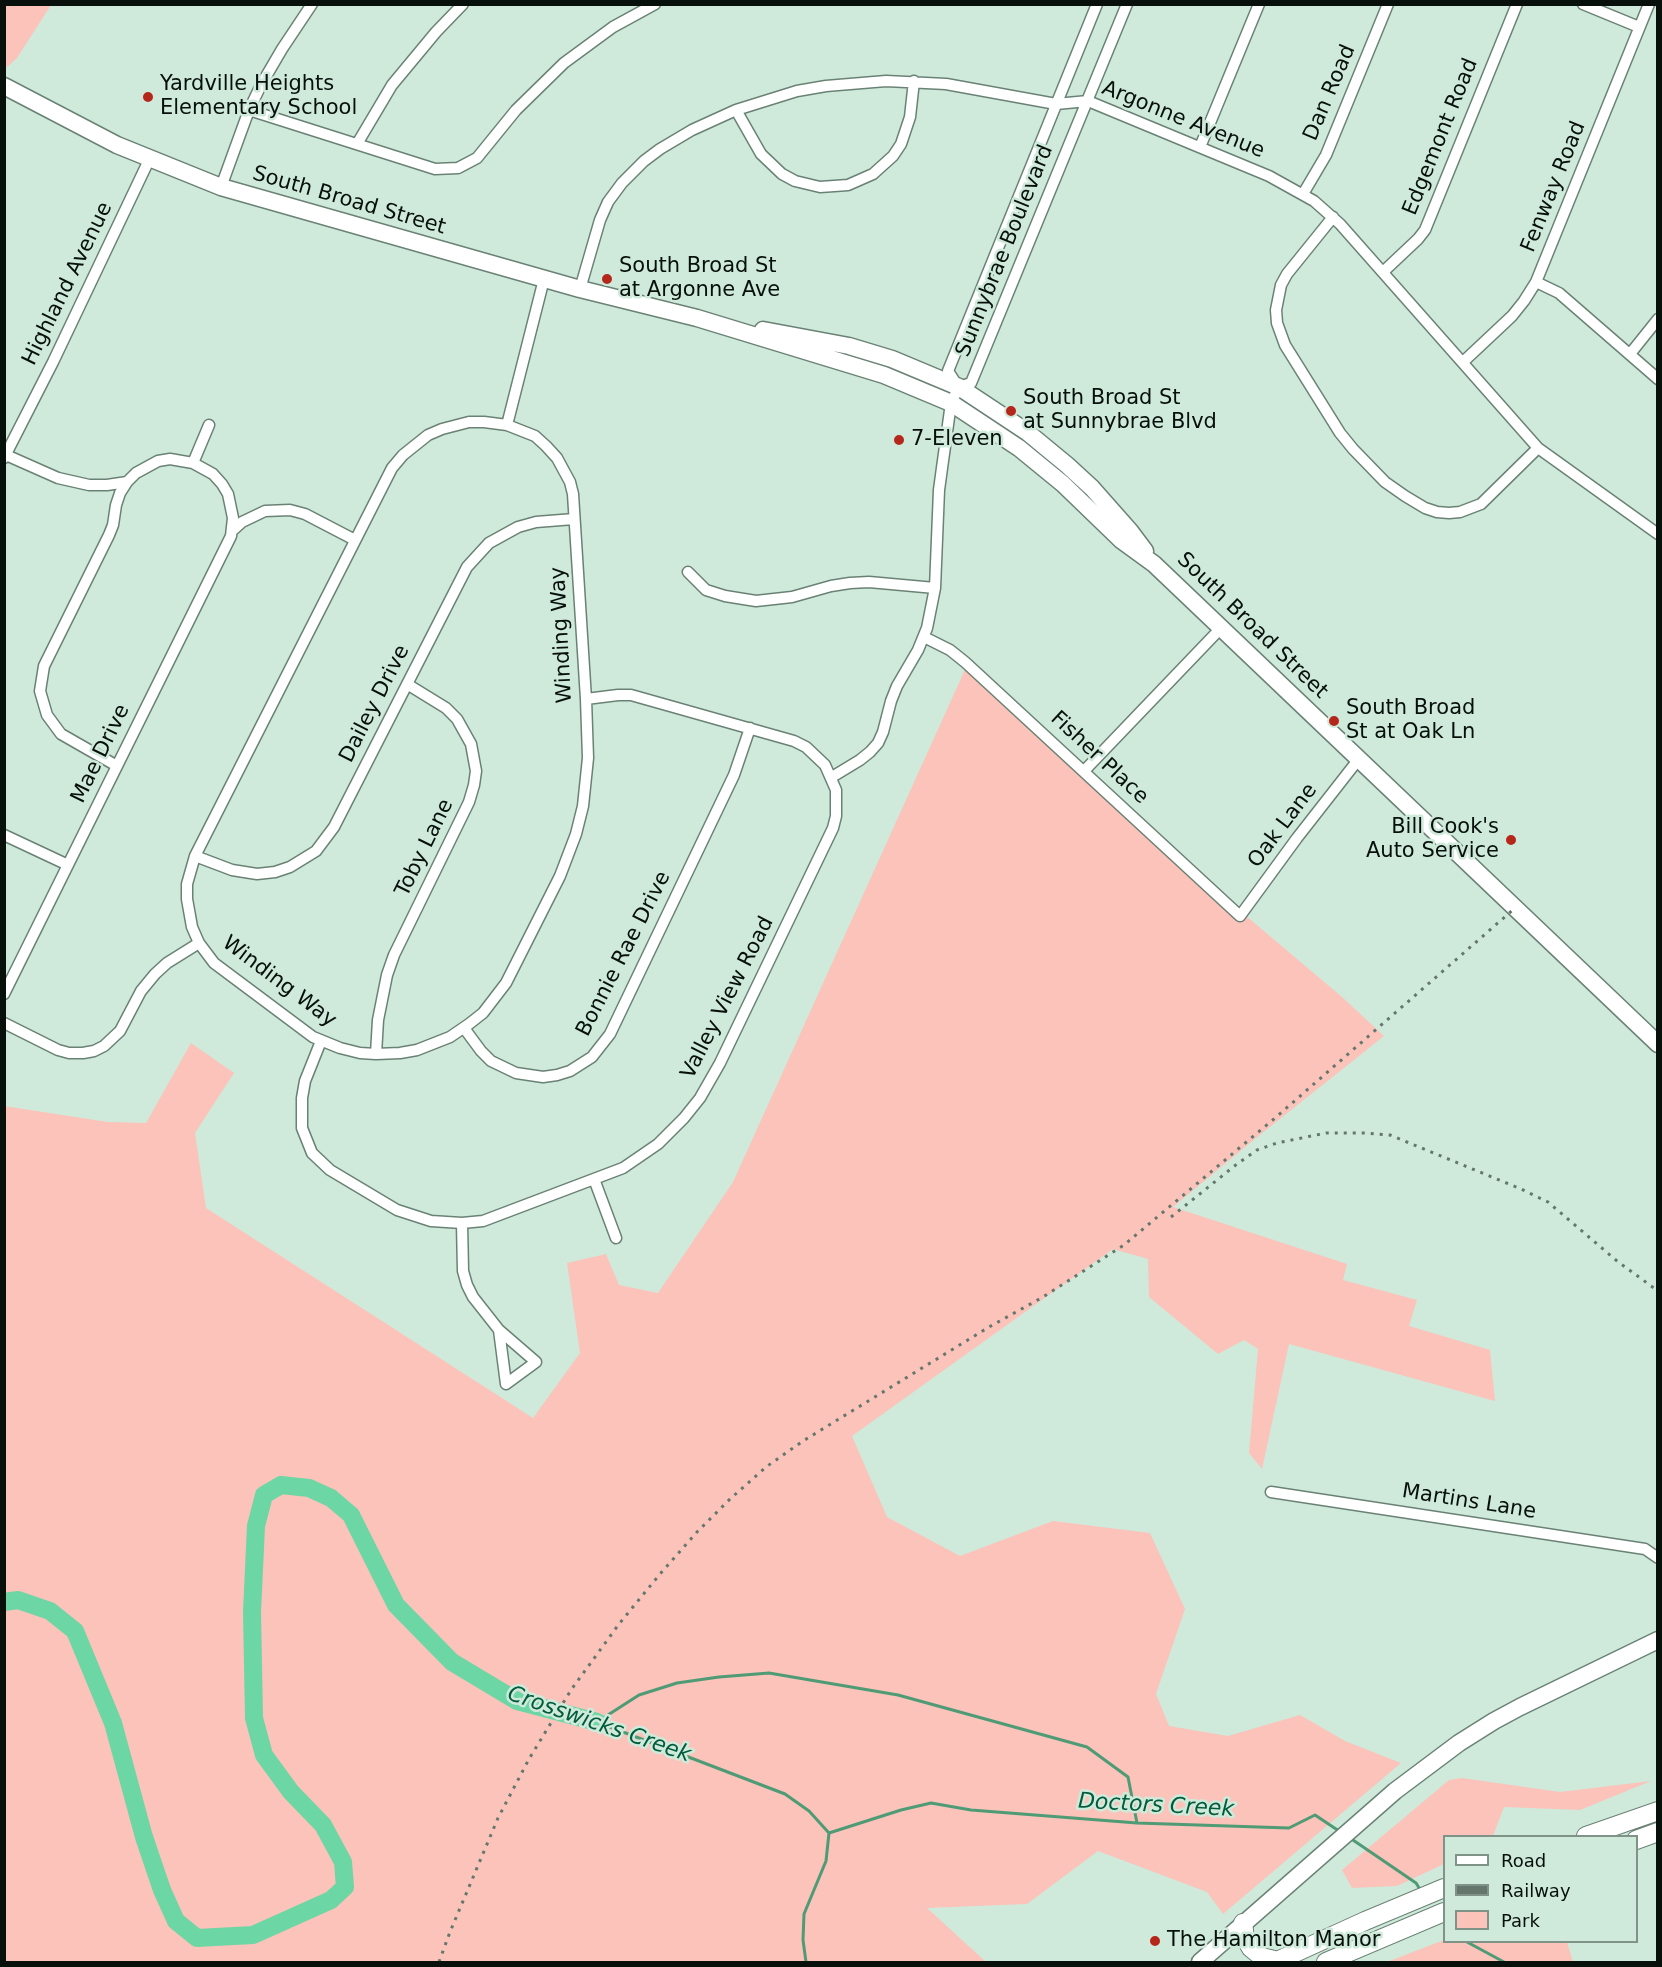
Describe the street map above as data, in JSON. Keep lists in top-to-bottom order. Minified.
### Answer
{"streets":{"main road":["South Broad Street"],"street":["Dan Road","Argonne Avenue","Edgemont Road","Fenway Road","Sunnybrae Boulevard","Highland Avenue","Winding Way","Dailey Drive","Mae Drive","Fisher Place","Oak Lane","Toby Lane","Bonnie Rae Drive","Valley View Road","Martins Lane"]},"crossings":[["Dan Road","Argonne Avenue"],["Argonne Avenue","Edgemont Road"],["Argonne Avenue","Fenway Road"],["Argonne Avenue","South Broad Street"],["Argonne Avenue","Sunnybrae Boulevard"],["South Broad Street","Sunnybrae Boulevard"],["South Broad Street","Highland Avenue"],["South Broad Street","Oak Lane"],["Winding Way","Dailey Drive"],["Winding Way","Toby Lane"],["Winding Way","Bonnie Rae Drive"],["Winding Way","Valley View Road"],["Dailey Drive","Toby Lane"],["Fisher Place","Oak Lane"]],"water":["Crosswicks Creek","Doctors Creek"],"places":["Yardville Heights Elementary School","South Broad St at Argonne Ave","South Broad St at Sunnybrae Blvd","7-Eleven","South Broad St at Oak Ln","Bill Cook's Auto Service","The Hamilton Manor"],"legend":["Road","Railway","Park"]}
